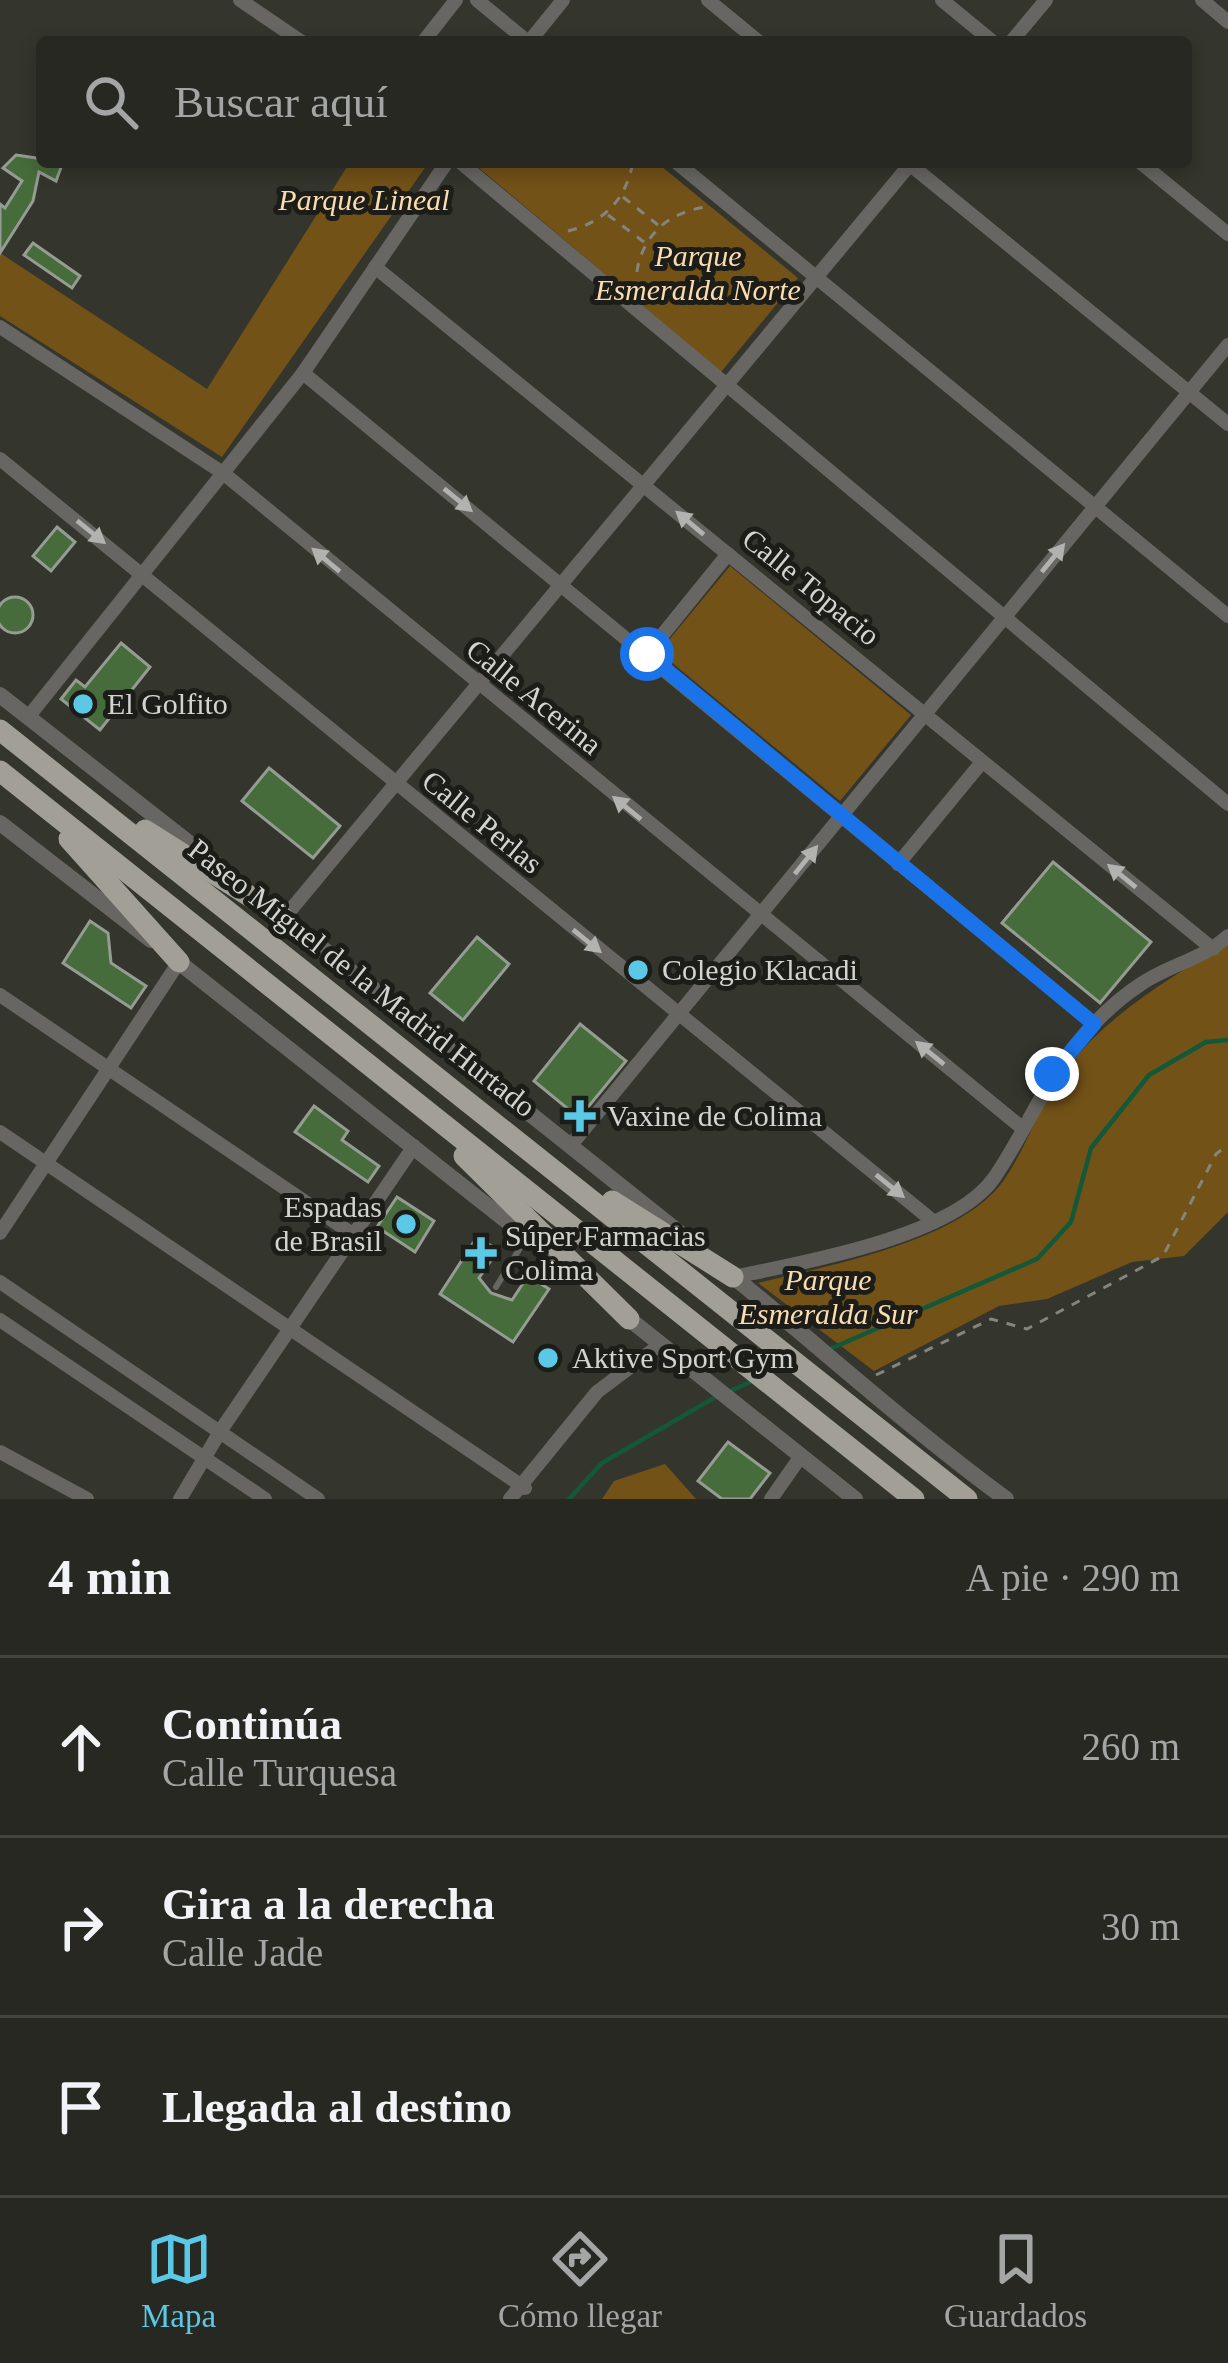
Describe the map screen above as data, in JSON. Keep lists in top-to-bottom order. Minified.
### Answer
{"streets":{"highway":["Paseo Miguel de la Madrid Hurtado"],"street":["Calle Topacio","Calle Acerina","Calle Perlas"]},"one_way":["Calle Topacio","Calle Acerina","Calle Perlas"],"parks":["Parque Lineal","Parque Esmeralda Norte","Parque Esmeralda Sur"],"places":{"other":["El Golfito","Colegio Klacadi","Espadas de Brasil","Aktive Sport Gym"],"health":["Vaxine de Colima","Súper Farmacias Colima"]},"page":{"search":"Buscar aquí","heading":["4 min","A pie · 290 m"],"list":[["Continúa","Calle Turquesa","260 m"],["Gira a la derecha","Calle Jade","30 m"],"Llegada al destino"],"nav":["Mapa","Cómo llegar","Guardados"]}}
